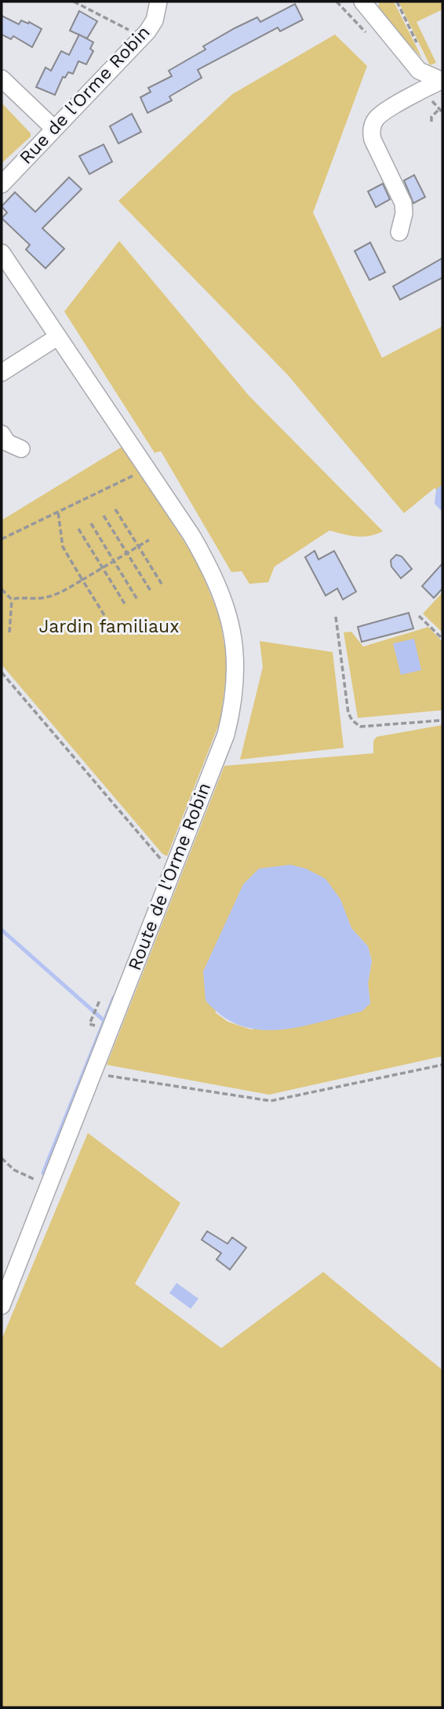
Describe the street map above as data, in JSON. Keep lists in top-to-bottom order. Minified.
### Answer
{"streets":{"street":["Rue de l'Orme Robin","Route de l'Orme Robin"]},"parks":["Jardin familiaux"]}
